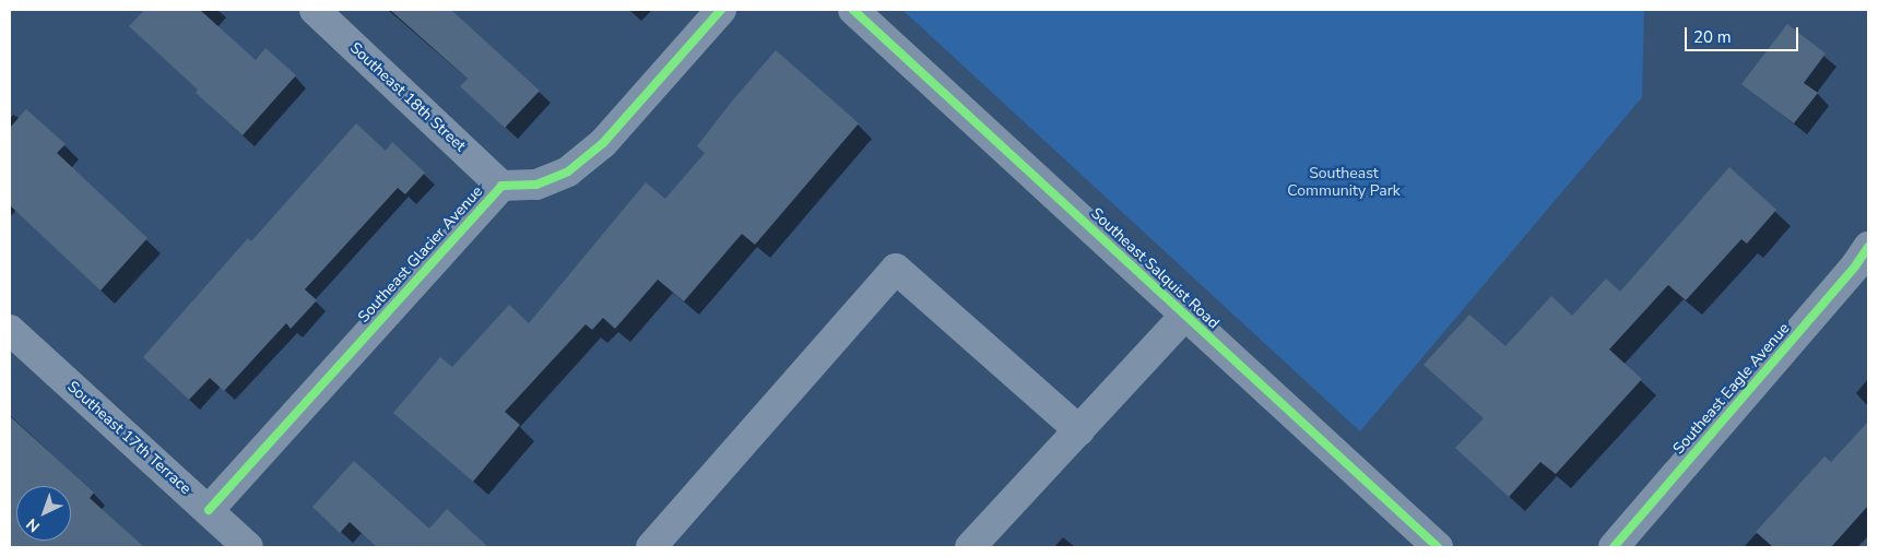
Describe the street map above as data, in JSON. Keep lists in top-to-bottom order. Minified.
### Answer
{"streets":{"street":["Southeast 18th Street","Southeast Glacier Avenue","Southeast Salquist Road","Southeast Eagle Avenue","Southeast 17th Terrace"]},"crossings":[["Southeast 18th Street","Southeast Glacier Avenue"],["Southeast Glacier Avenue","Southeast 17th Terrace"]],"parks":["Southeast Community Park"],"scale_bar":"20 m","north":"bottom left"}
